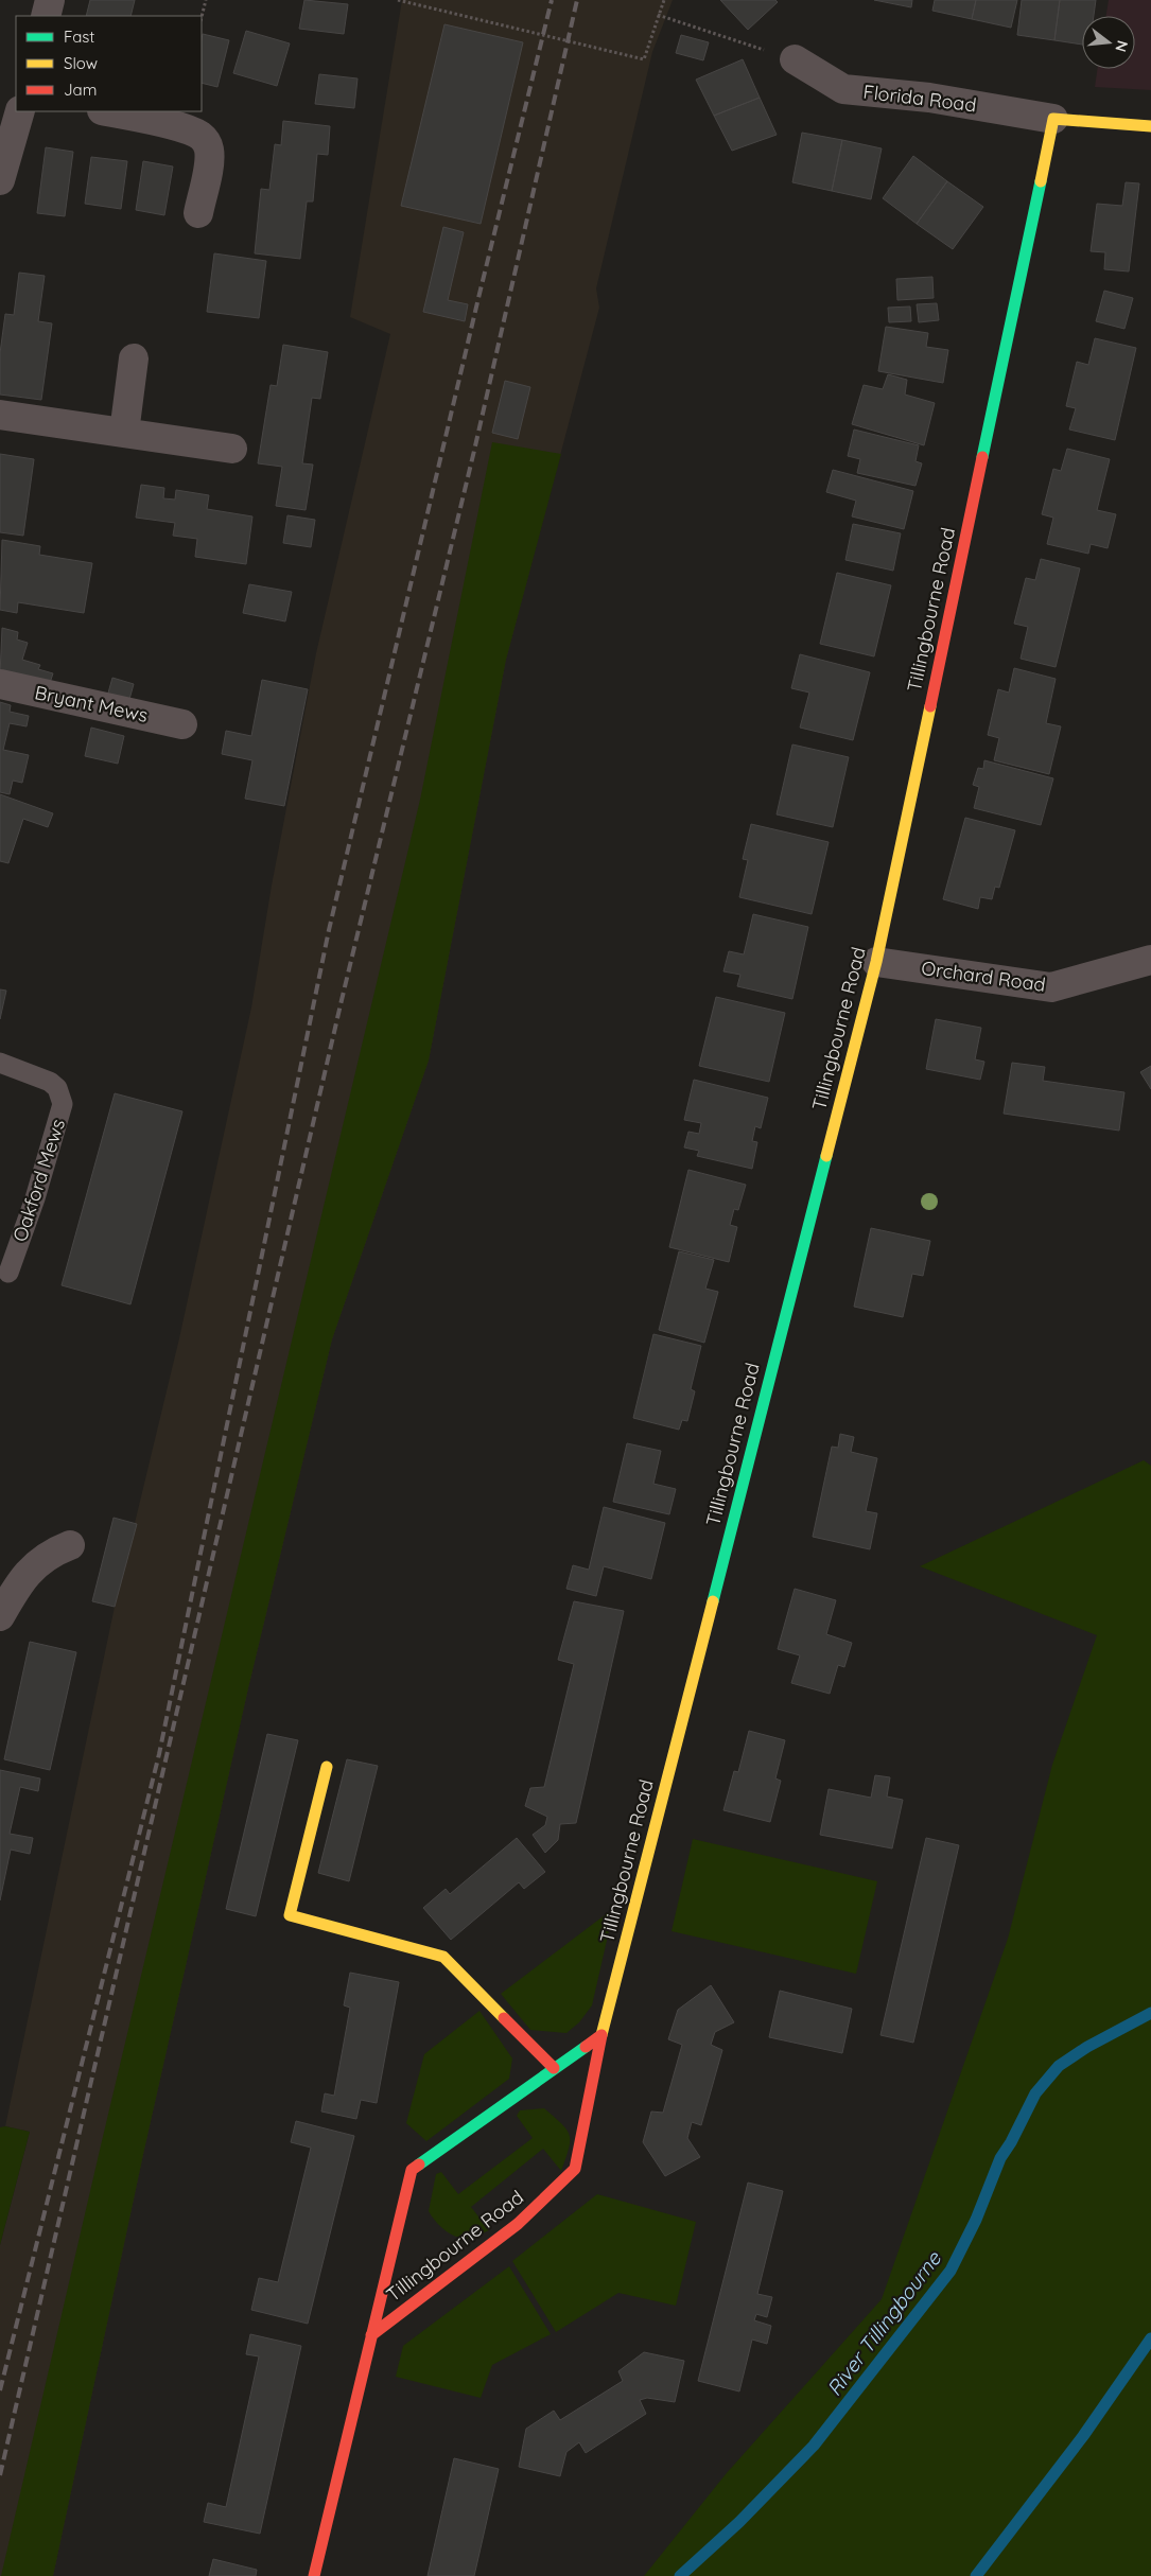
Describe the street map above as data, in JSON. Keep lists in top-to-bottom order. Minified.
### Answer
{"streets":{"street":["Florida Road","Tillingbourne Road","Bryant Mews","Orchard Road"],"lane":["Oakford Mews"]},"crossings":[["Florida Road","Tillingbourne Road"],["Tillingbourne Road","Orchard Road"]],"water":["River Tillingbourne"],"legend":["Fast","Slow","Jam"],"north":"right"}
